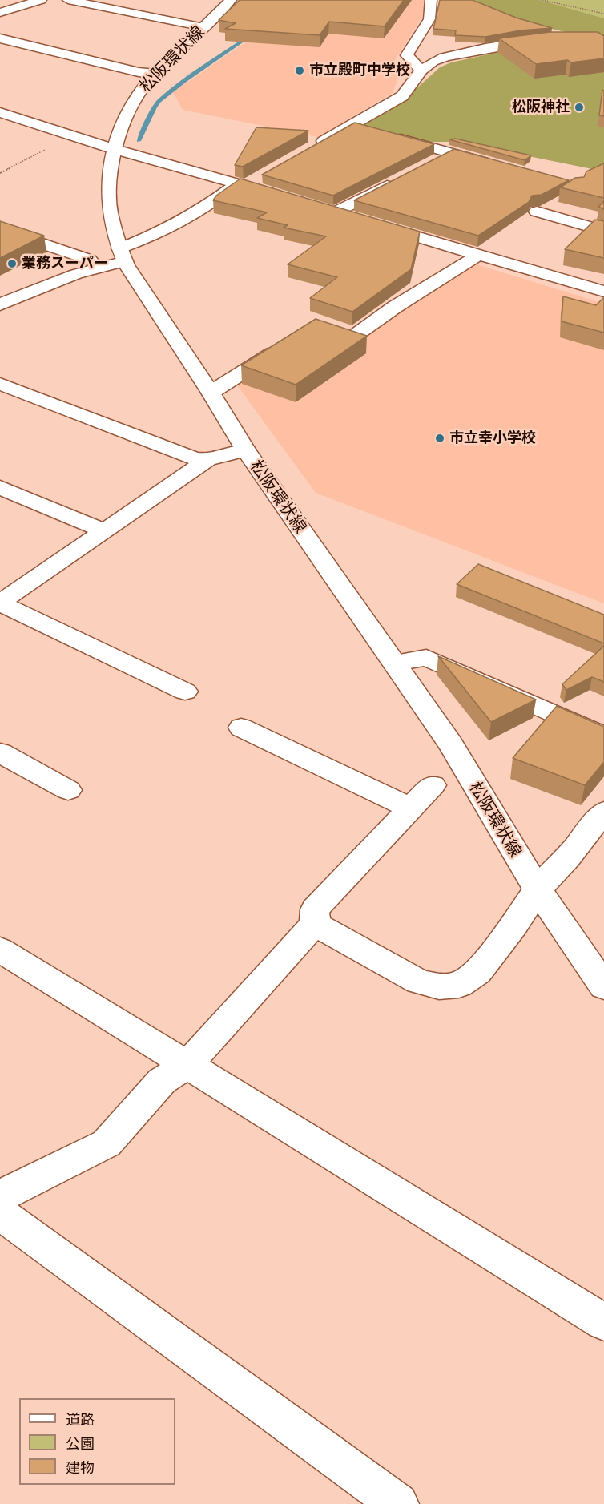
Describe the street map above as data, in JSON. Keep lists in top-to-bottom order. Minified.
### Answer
{"streets":{"street":["松阪環状線"]},"places":["市立殿町中学校","松阪神社","業務スーパー","市立幸小学校"],"legend":["道路","公園","建物"]}
